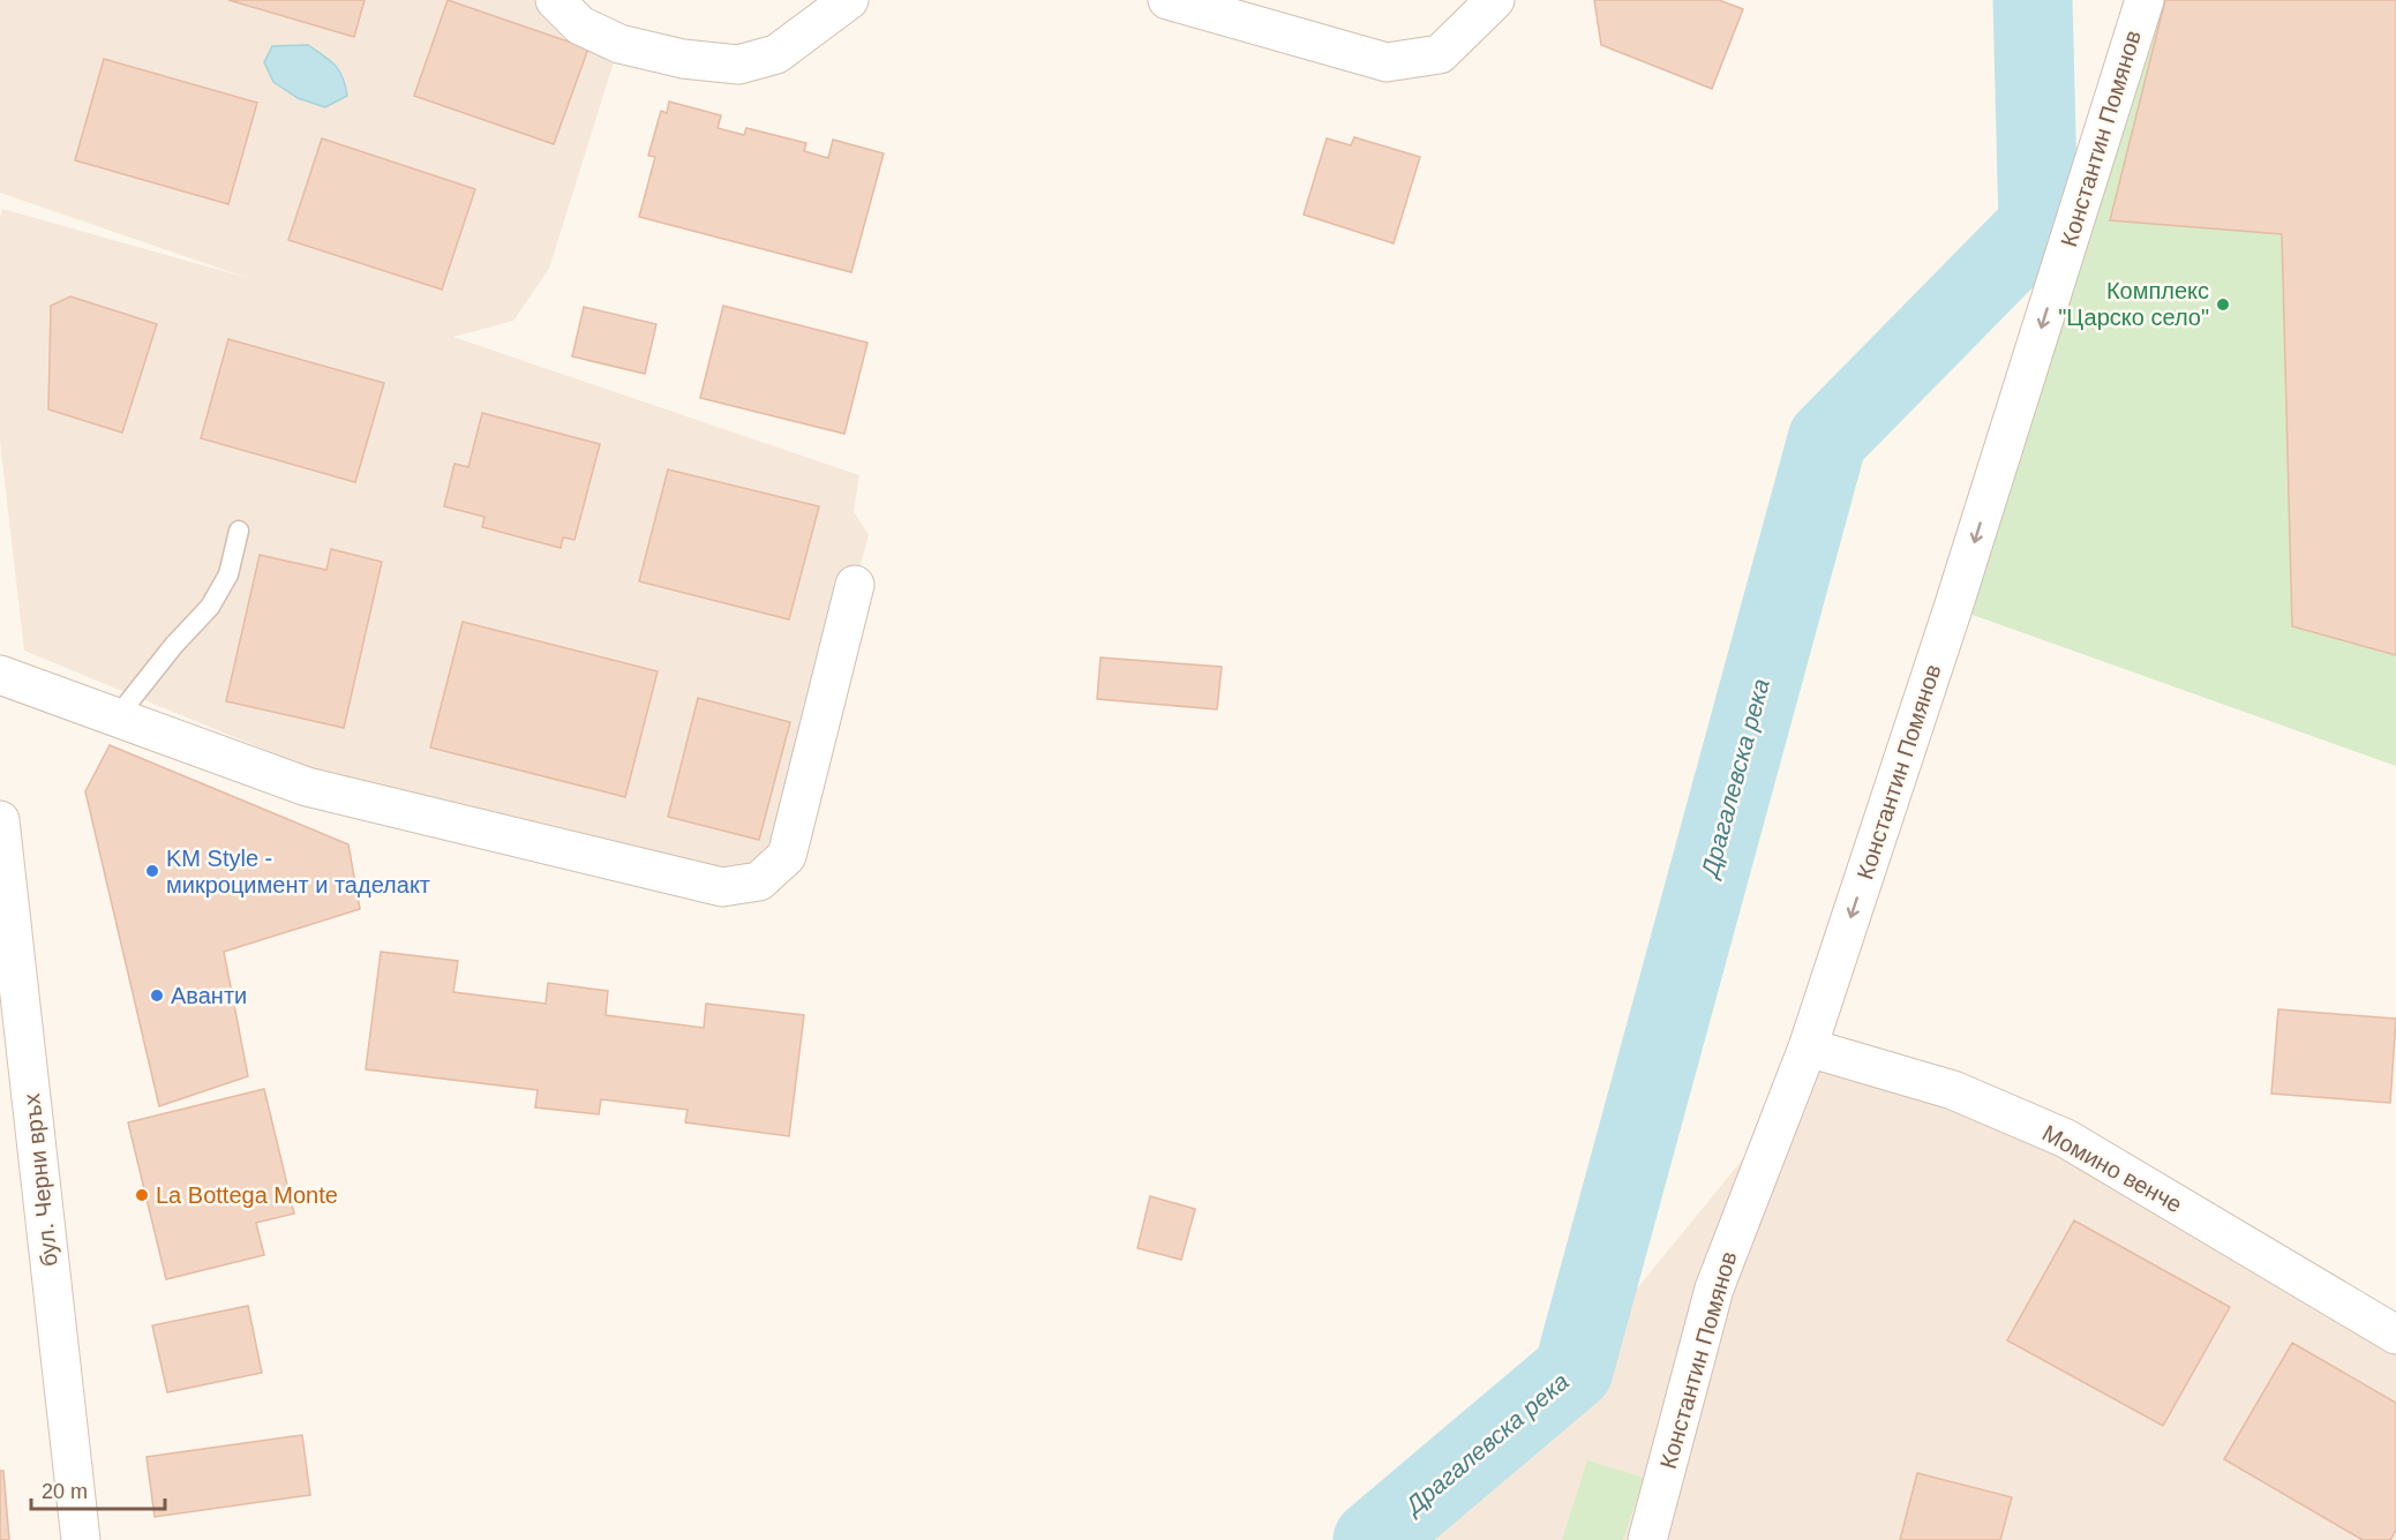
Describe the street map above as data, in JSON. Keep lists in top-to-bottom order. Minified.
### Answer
{"streets":{"street":["Константин Помянов","Момино венче","бул. Черни връх"]},"crossings":[["Константин Помянов","Момино венче"]],"one_way":["Константин Помянов"],"water":["Драгалевска река"],"places":["Комплекс \"Царско село\"","KM Style - микроцимент и таделакт","Аванти","La Bottega Monte"],"scale_bar":"20 m"}
